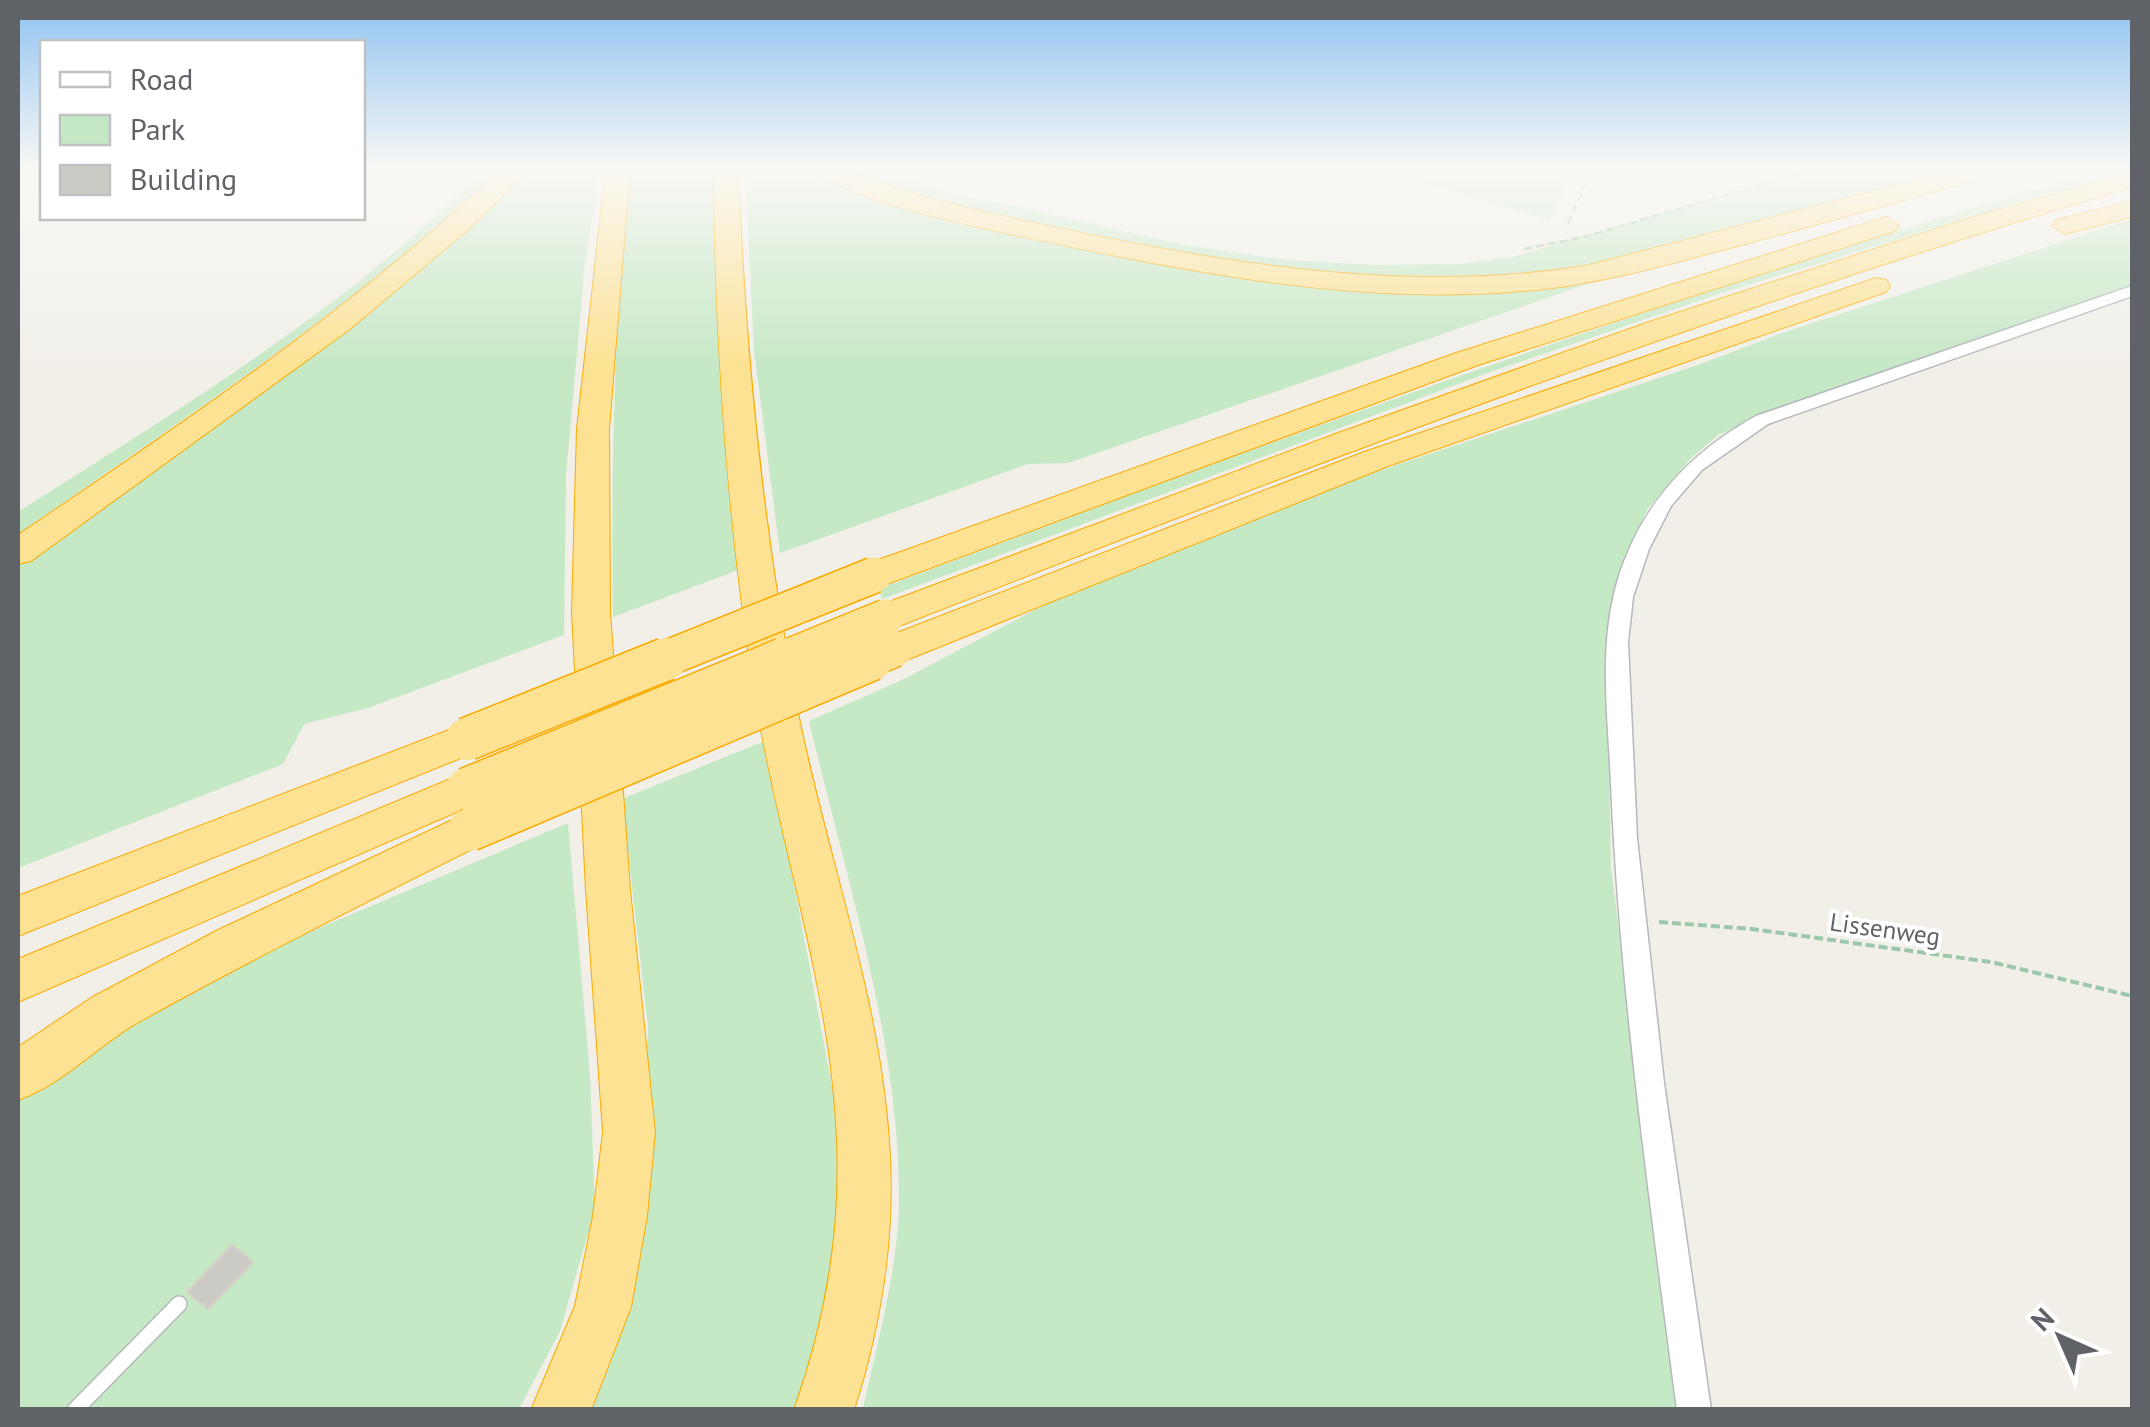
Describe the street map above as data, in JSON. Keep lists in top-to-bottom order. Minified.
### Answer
{"streets":{"path":["Lissenweg"]},"legend":["Road","Park","Building"],"north":"top left"}
